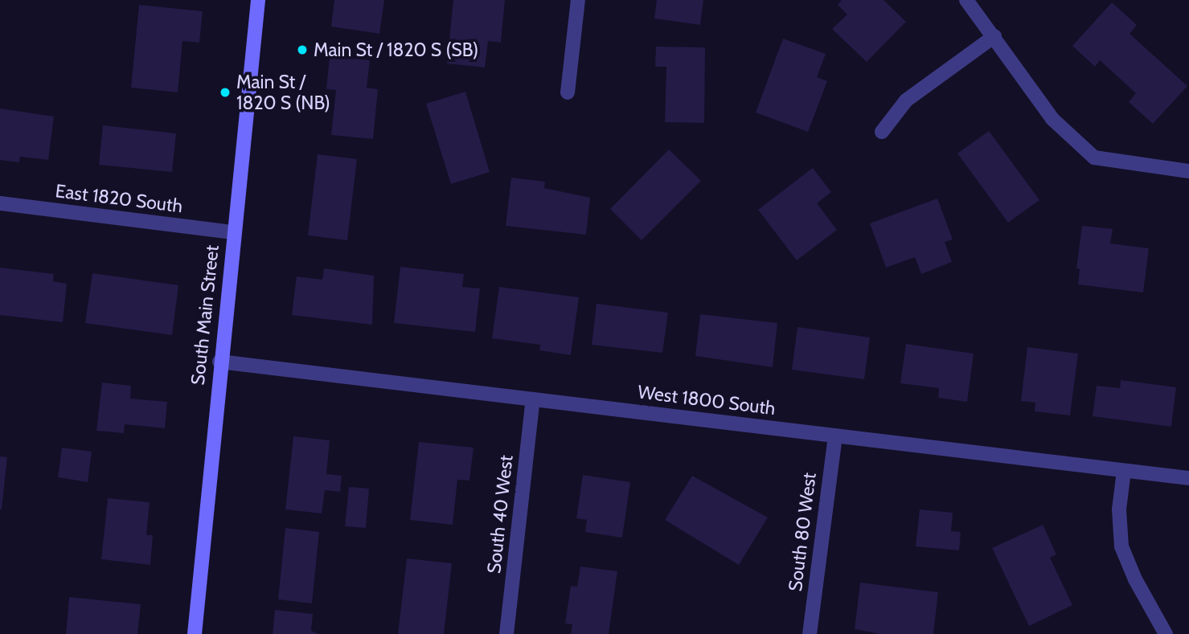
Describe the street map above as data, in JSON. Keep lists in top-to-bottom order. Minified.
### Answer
{"streets":{"street":["East 1820 South","South Main Street","West 1800 South","South 40 West","South 80 West"]},"crossings":[["East 1820 South","South Main Street"],["South Main Street","West 1800 South"],["West 1800 South","South 40 West"],["West 1800 South","South 80 West"]],"places":["Main St / 1820 S (SB)","Main St / 1820 S (NB)"]}
